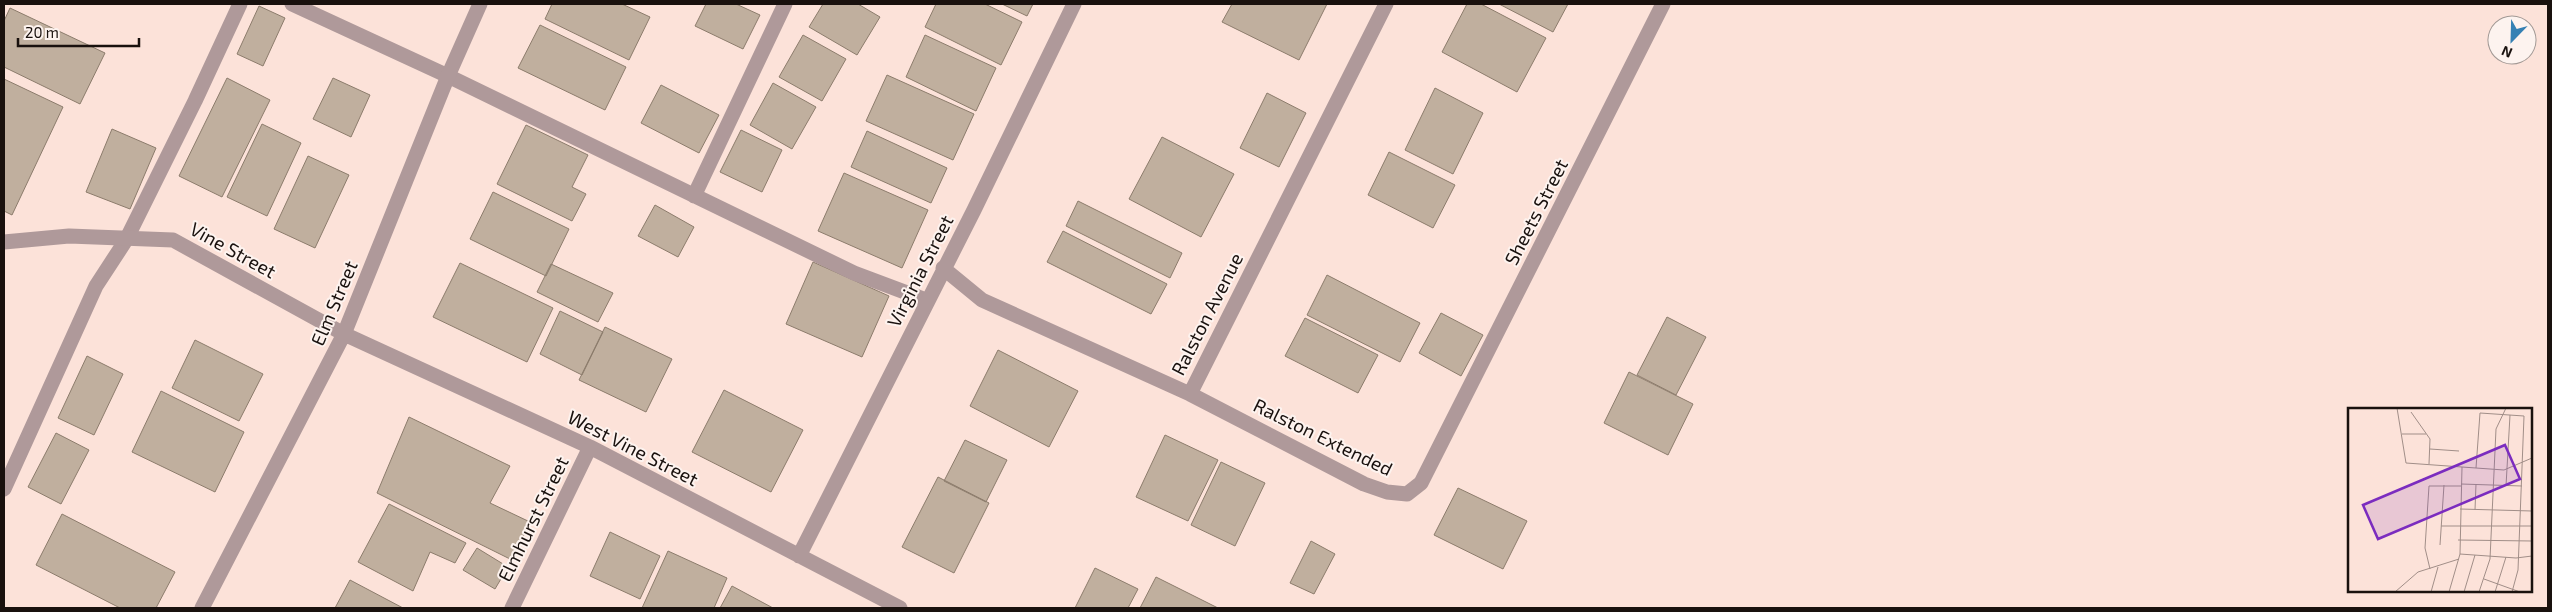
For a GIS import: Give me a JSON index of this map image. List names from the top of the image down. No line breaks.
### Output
{"streets":{"street":["Sheets Street","Vine Street","Virginia Street","Elm Street","Ralston Avenue","Ralston Extended","West Vine Street","Elmhurst Street"]},"crossings":[["Sheets Street","Ralston Extended"],["Vine Street","Elm Street"],["Vine Street","West Vine Street"],["Virginia Street","Ralston Avenue"],["Virginia Street","West Vine Street"],["Elm Street","West Vine Street"],["Ralston Avenue","Ralston Extended"],["West Vine Street","Elmhurst Street"]],"scale_bar":"20 m","north":"bottom left"}
